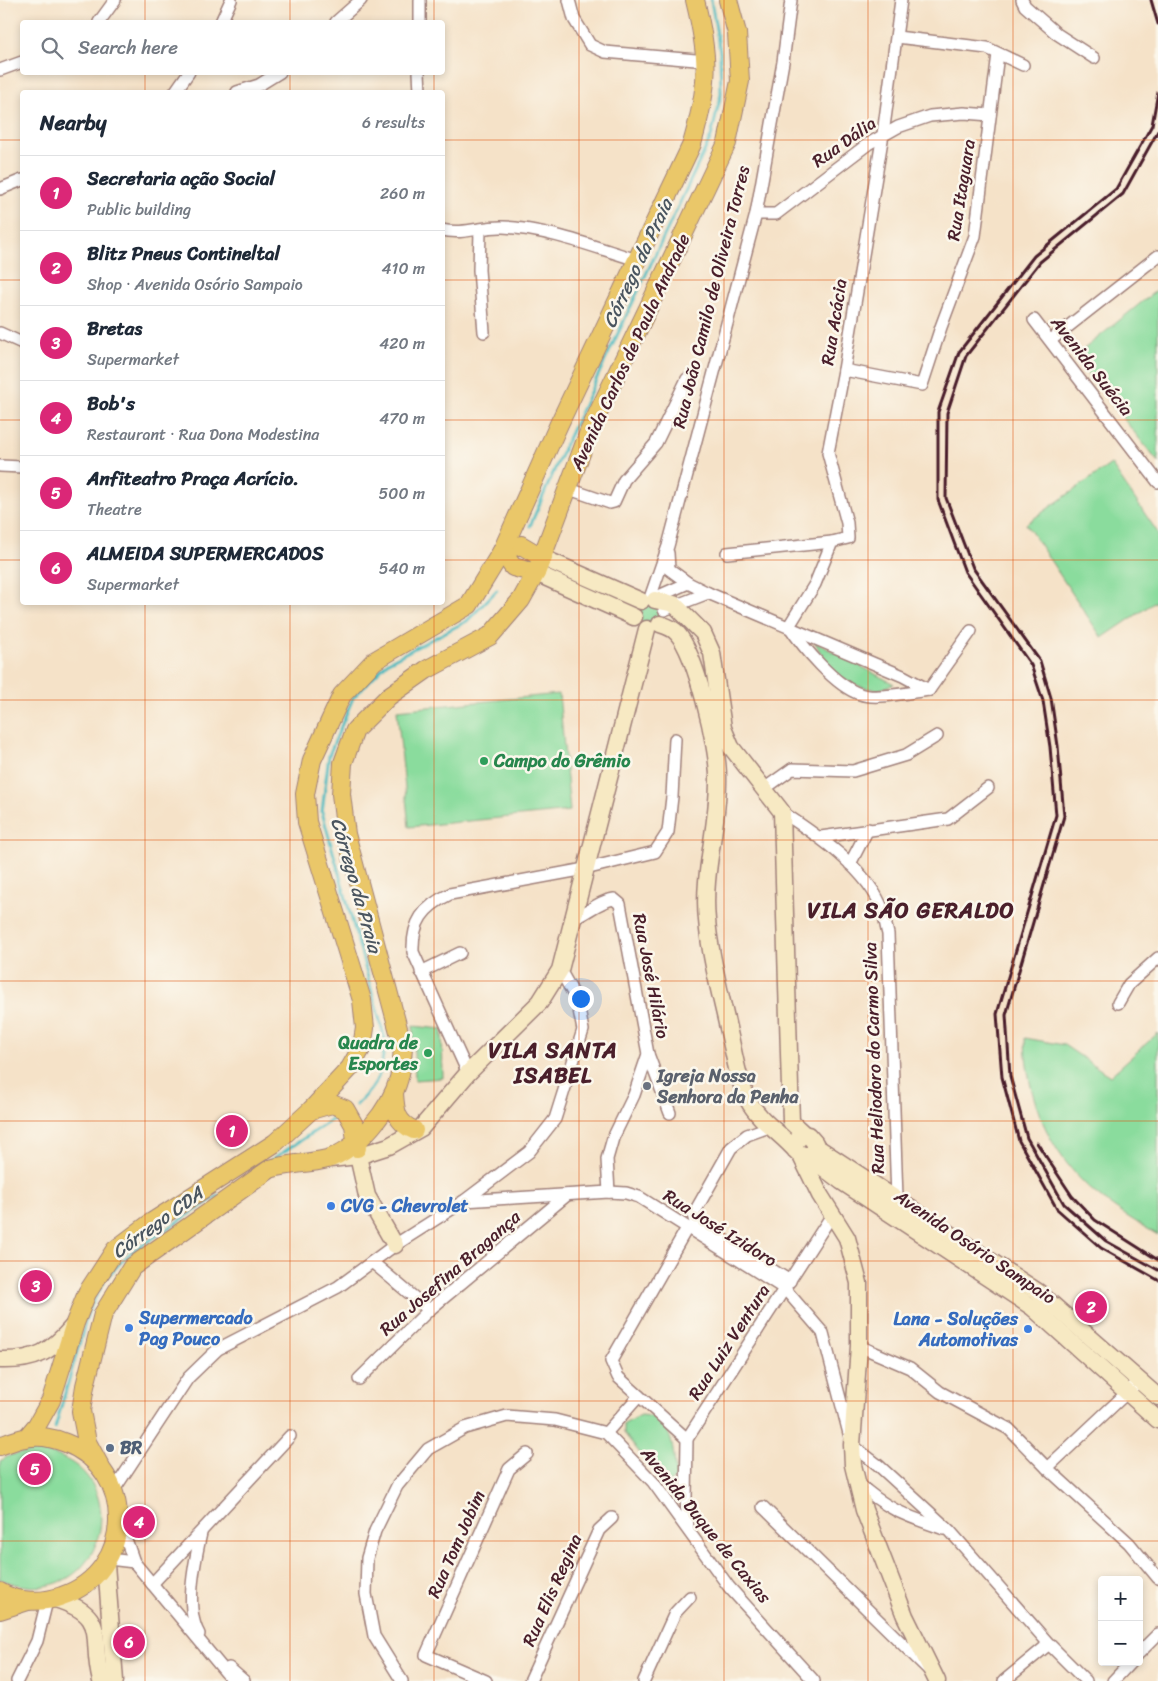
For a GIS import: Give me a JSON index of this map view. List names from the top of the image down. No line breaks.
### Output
{"streets":{"main road":["Avenida Carlos de Paula Andrade"],"street":["Rua Dália","Rua Itaguara","Rua João Camilo de Oliveira Torres","Rua Acácia","Avenida Suécia","Rua José Hilário","Rua Heliodoro do Carmo Silva","Rua José Izidoro","Avenida Osório Sampaio","Rua Josefina Bragança","Rua Luiz Ventura","Avenida Duque de Caxias","Rua Tom Jobim","Rua Elis Regina"]},"crossings":[["Rua Dália","Rua Itaguara"],["Rua Dália","Rua João Camilo de Oliveira Torres"],["Rua Dália","Rua Acácia"],["Rua Itaguara","Rua Acácia"],["Rua João Camilo de Oliveira Torres","Avenida Carlos de Paula Andrade"],["Rua João Camilo de Oliveira Torres","Rua José Hilário"],["Rua João Camilo de Oliveira Torres","Avenida Osório Sampaio"],["Rua José Hilário","Rua José Izidoro"],["Rua Heliodoro do Carmo Silva","Avenida Osório Sampaio"],["Rua José Izidoro","Rua Josefina Bragança"],["Rua José Izidoro","Rua Luiz Ventura"]],"districts":["VILA SÃO GERALDO","VILA SANTA ISABEL"],"water":["Córrego da Praia","Córrego CDA"],"places":["Campo do Grêmio","Quadra de Esportes","Igreja Nossa Senhora da Penha","CVG - Chevrolet","Supermercado Pag Pouco","Lana - Soluções Automotivas","BR"],"page":{"search":"Search here","heading":["Nearby","6 results"],"list":[{"mark":"1","name":"Secretaria ação Social","note":"Public building","value":"260 m"},{"mark":"2","name":"Blitz Pneus Contineltal","note":"Shop · Avenida Osório Sampaio","value":"410 m"},{"mark":"3","name":"Bretas","note":"Supermarket","value":"420 m"},{"mark":"4","name":"Bob's","note":"Restaurant · Rua Dona Modestina","value":"470 m"},{"mark":"5","name":"Anfiteatro Praça Acrício.","note":"Theatre","value":"500 m"},{"mark":"6","name":"ALMEIDA SUPERMERCADOS","note":"Supermarket","value":"540 m"}],"pins":["1","3","2","5","4","6"],"map_buttons":["+","−"]}}
